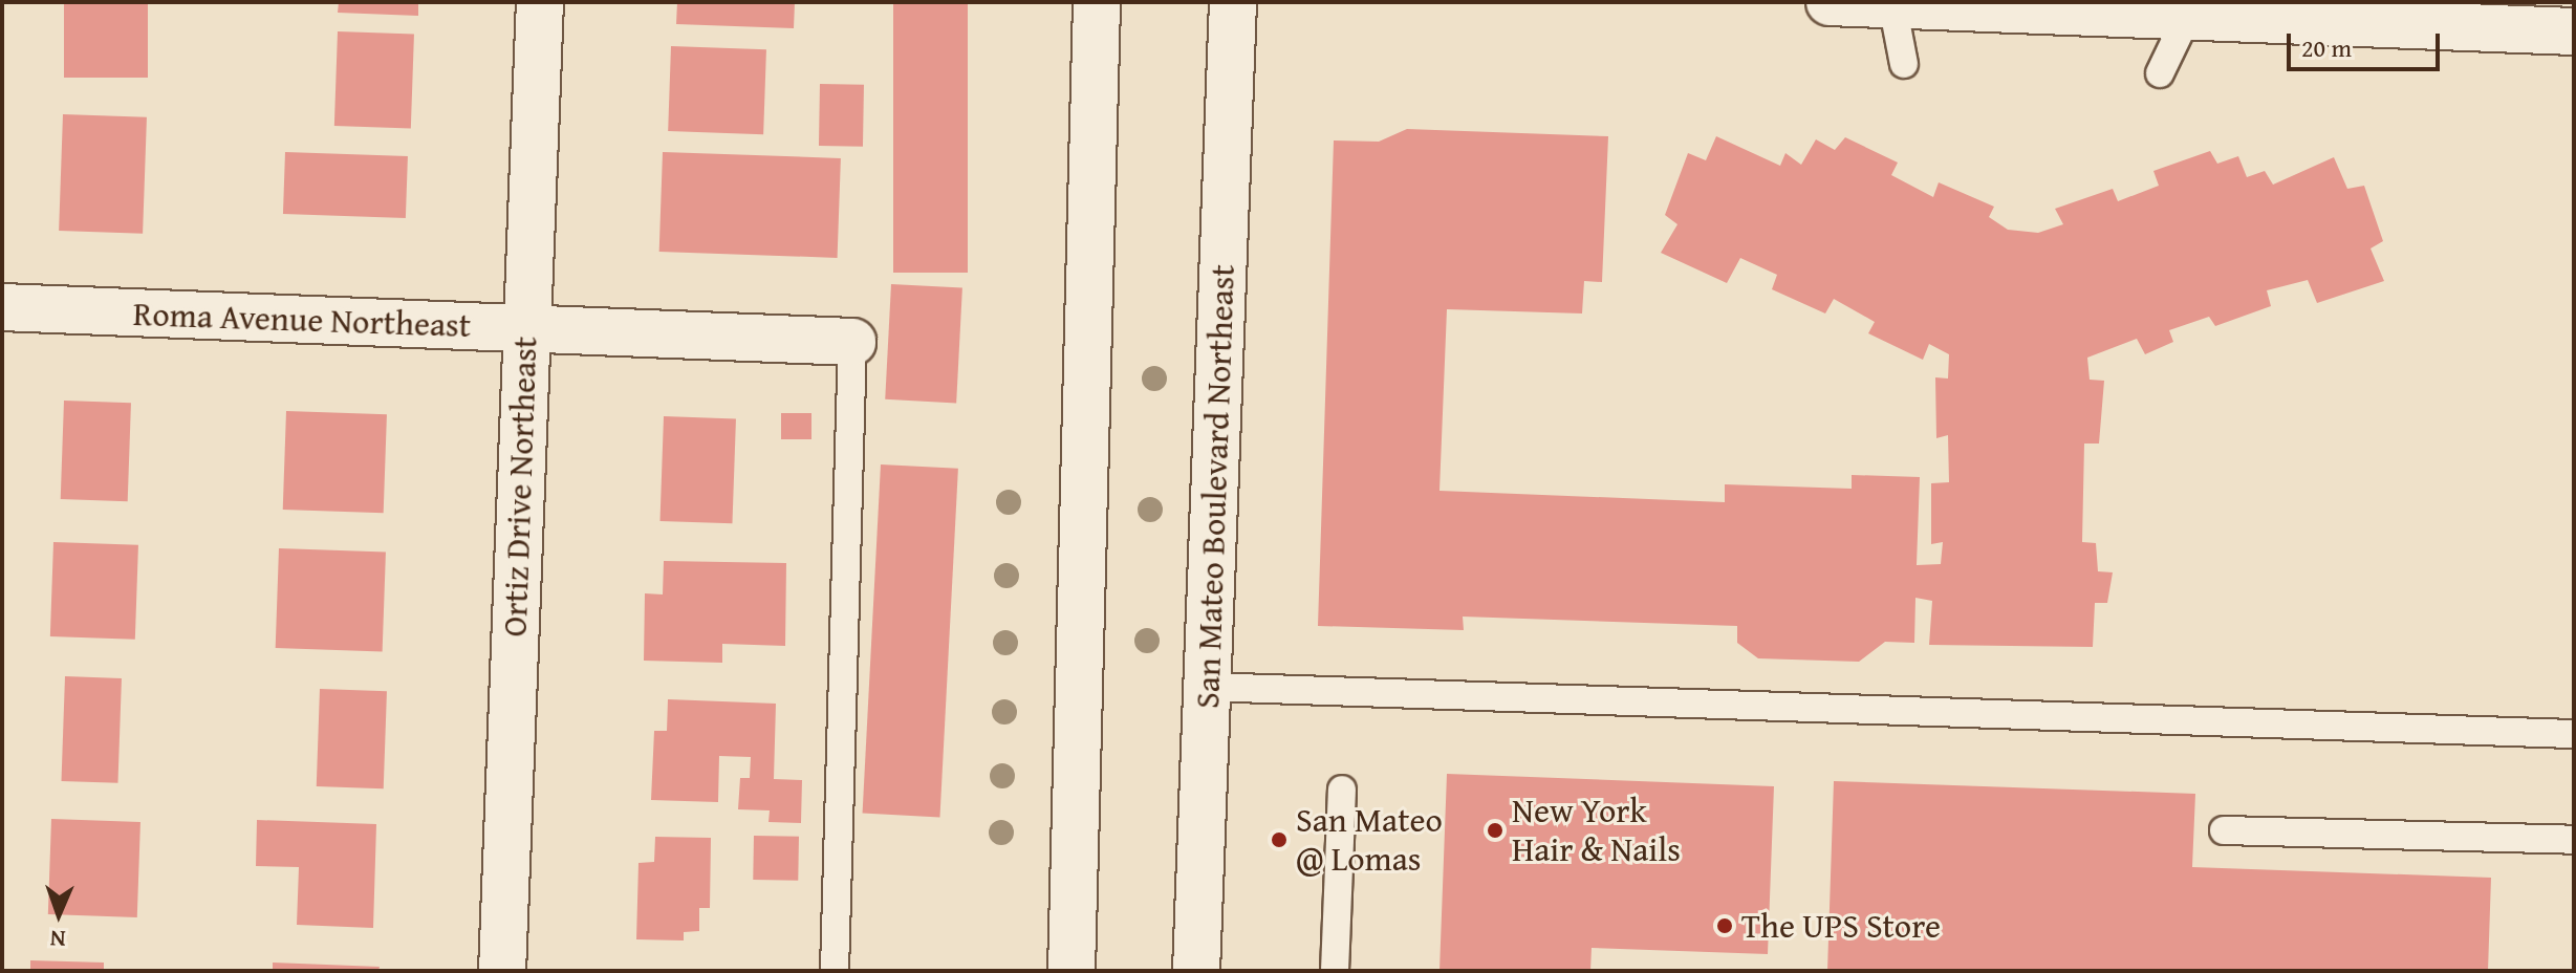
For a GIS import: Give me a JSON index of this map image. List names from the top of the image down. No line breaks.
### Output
{"streets":{"street":["Roma Avenue Northeast","Ortiz Drive Northeast","San Mateo Boulevard Northeast"]},"crossings":[["Roma Avenue Northeast","Ortiz Drive Northeast"]],"places":["New York Hair & Nails","San Mateo @ Lomas","The UPS Store"],"scale_bar":"20 m","north":"bottom"}
